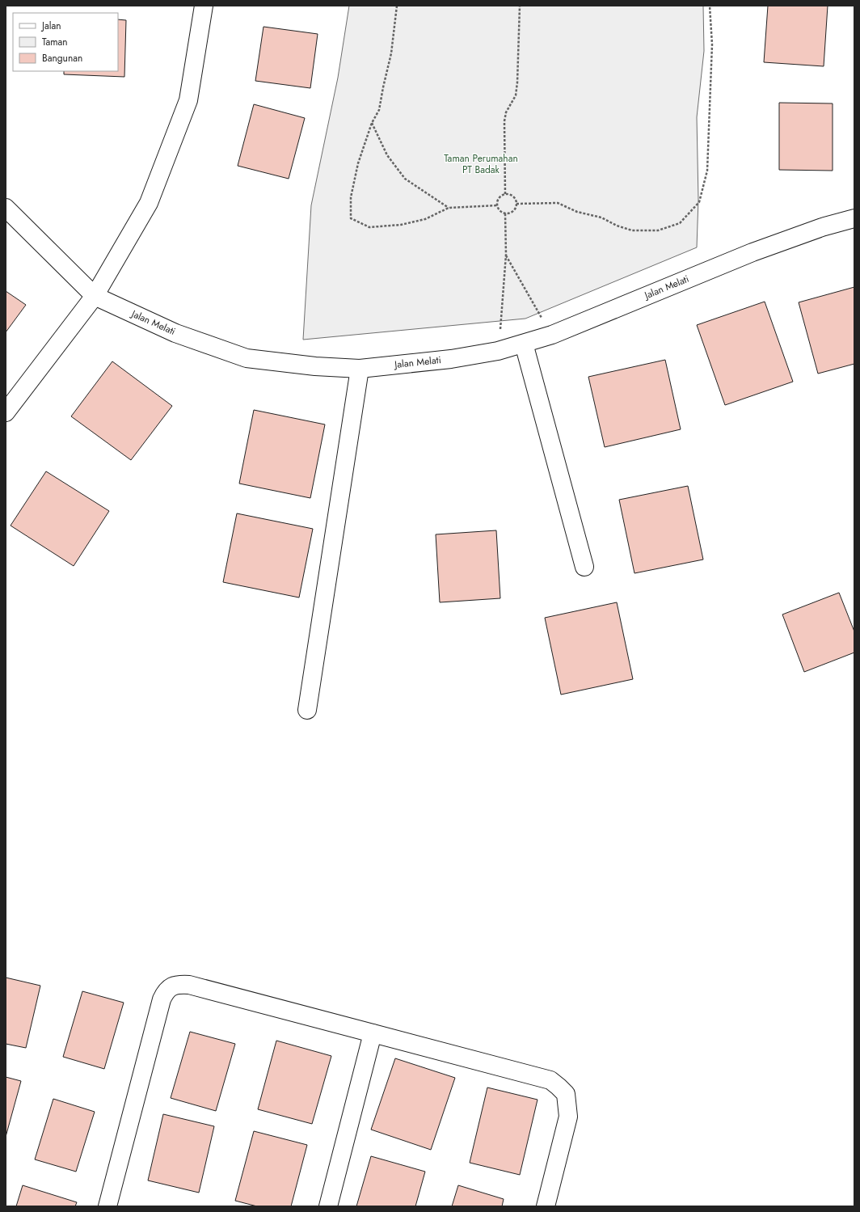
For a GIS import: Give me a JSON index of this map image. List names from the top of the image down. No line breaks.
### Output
{"streets":{"street":["Jalan Melati"]},"parks":["Taman Perumahan PT Badak"],"legend":["Jalan","Taman","Bangunan"]}
